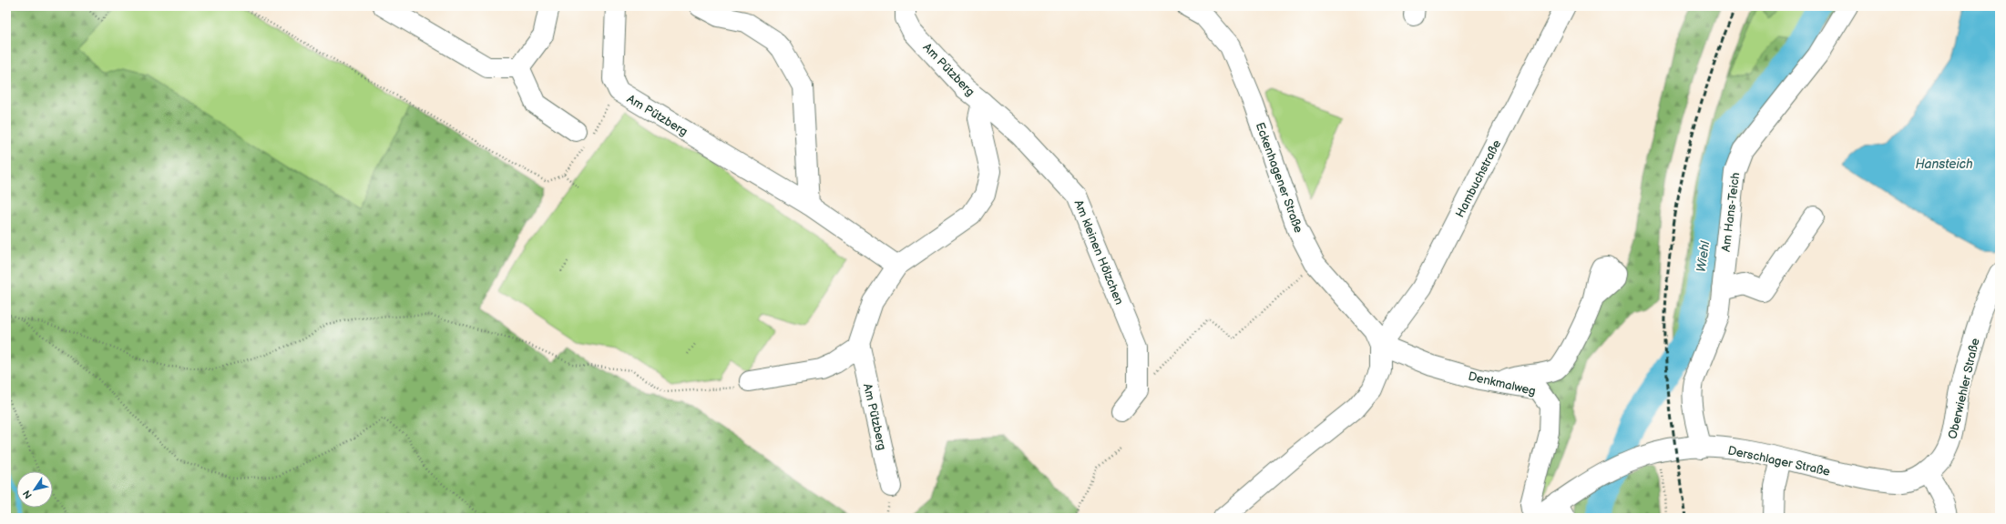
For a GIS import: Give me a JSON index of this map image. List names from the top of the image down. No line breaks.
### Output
{"streets":{"street":["Am Pützberg","Eckenhagener Straße","Hambuchstraße","Am Hans-Teich","Am kleinen Hölzchen","Denkmalweg","Oberwiehler Straße","Derschlager Straße"]},"crossings":[["Am Pützberg","Am kleinen Hölzchen"],["Eckenhagener Straße","Hambuchstraße"],["Eckenhagener Straße","Denkmalweg"],["Hambuchstraße","Denkmalweg"],["Am Hans-Teich","Derschlager Straße"],["Denkmalweg","Derschlager Straße"],["Oberwiehler Straße","Derschlager Straße"]],"water":["Hansteich","Wiehl"],"north":"bottom left"}
